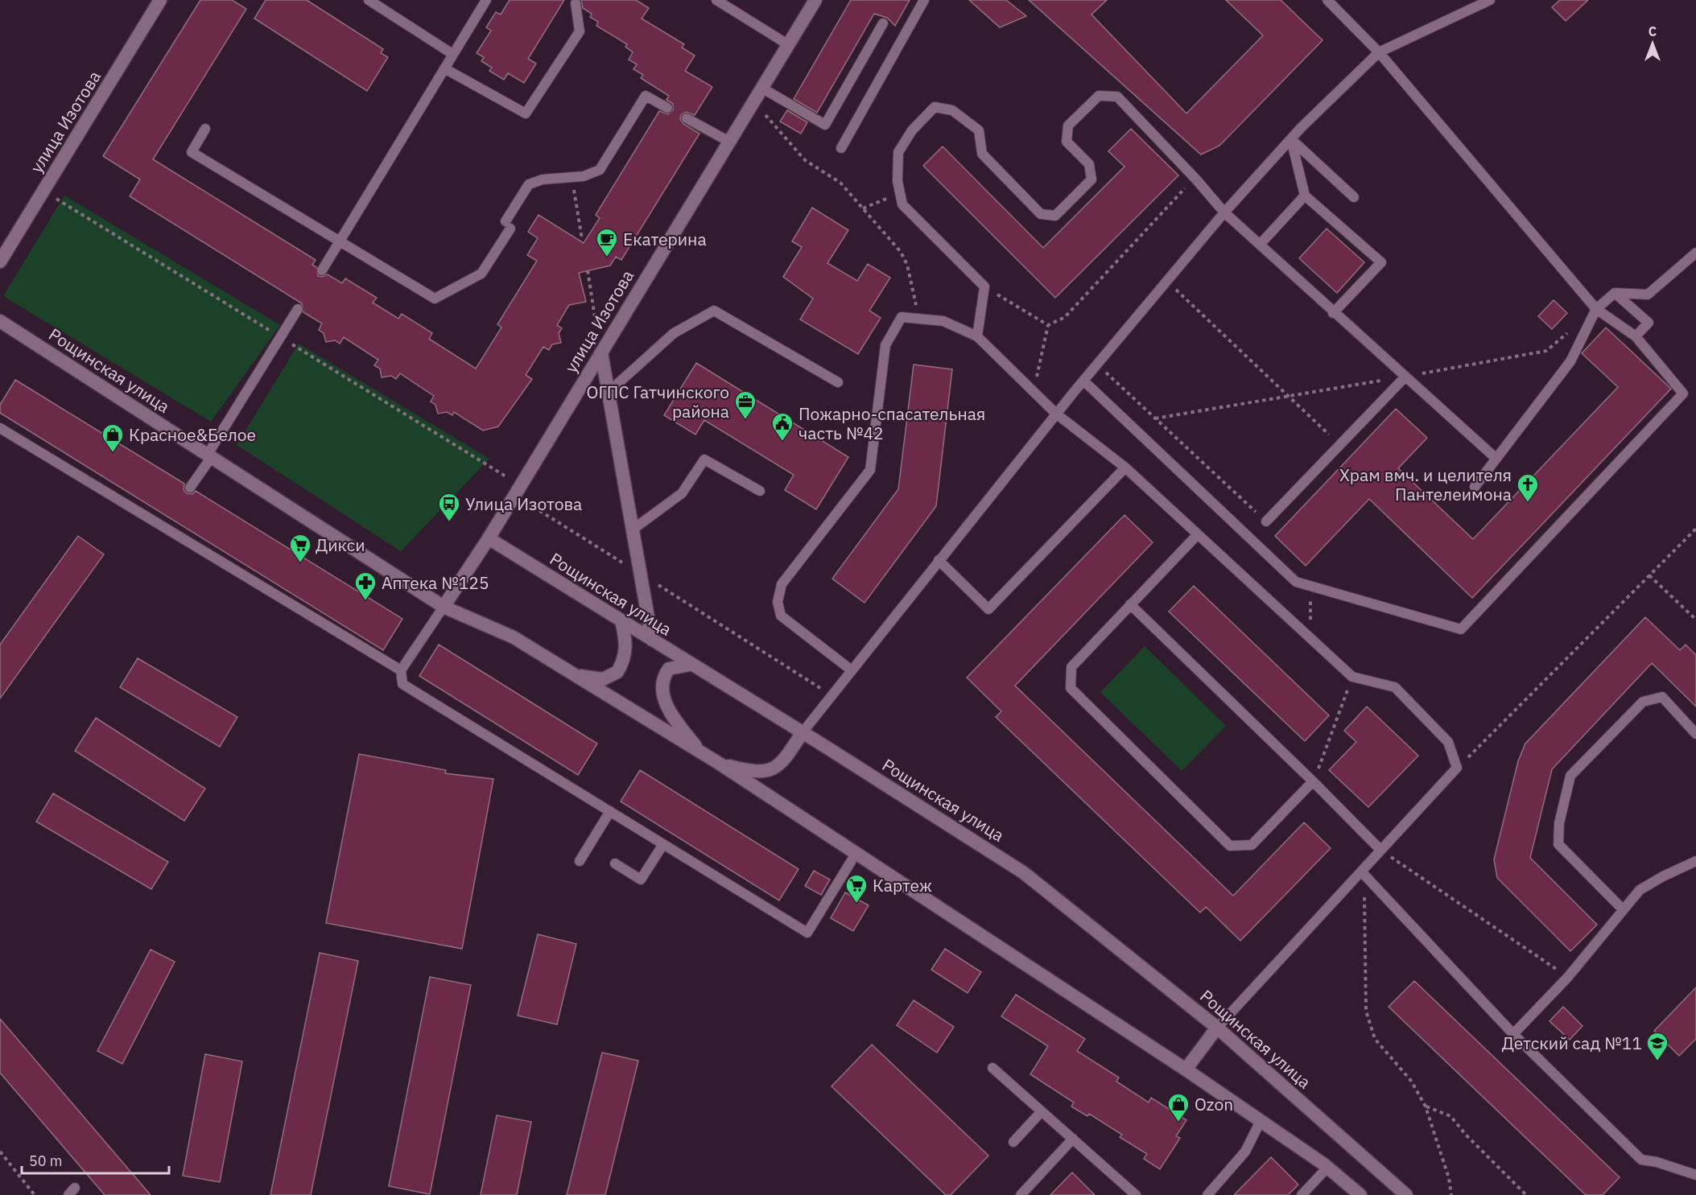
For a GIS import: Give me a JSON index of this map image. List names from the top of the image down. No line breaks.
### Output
{"streets":{"street":["улица Изотова","Рощинская улица"]},"crossings":[["улица Изотова","Рощинская улица"]],"places":{"cafe":["Екатерина"],"office":["ОГПС Гатчинского района"],"public building":["Пожарно-спасательная часть №42"],"shop":["Красное&Белое","Ozon"],"church":["Храм вмч. и целителя Пантелеимона"],"bus stop":["Улица Изотова"],"supermarket":["Дикси","Картеж"],"pharmacy":["Аптека №125"],"school or university":["Детский сад №11"]},"scale_bar":"50 m","north":"top"}
